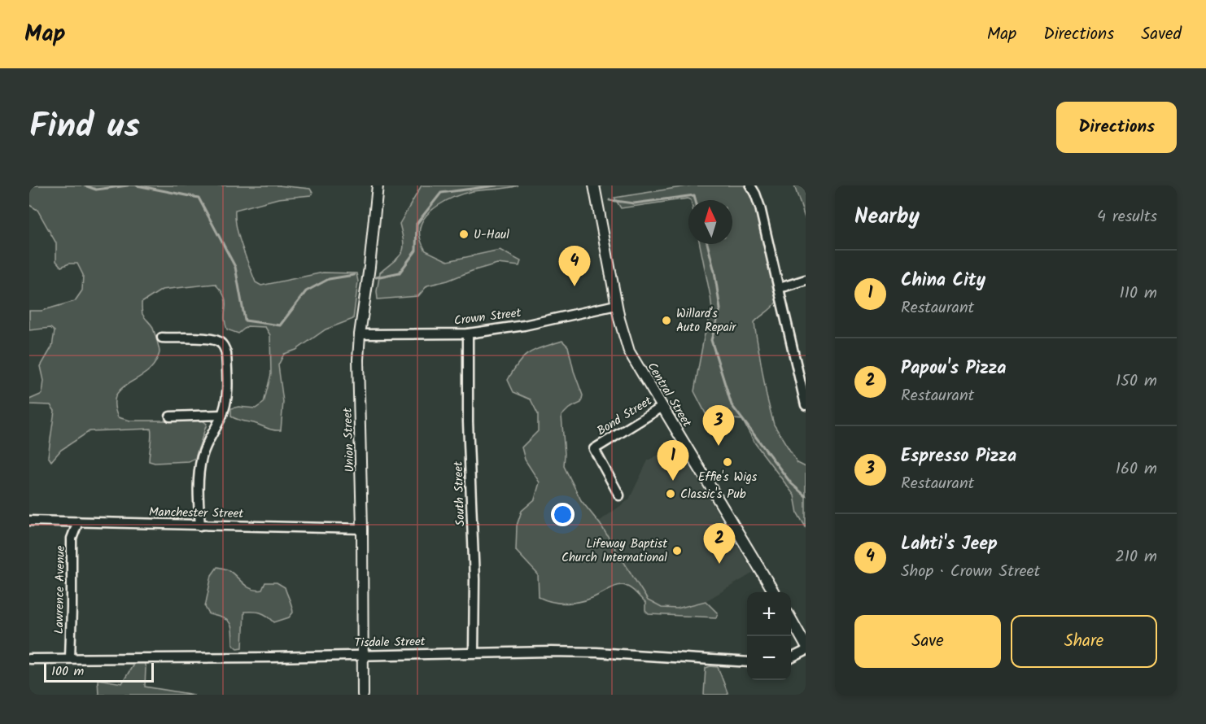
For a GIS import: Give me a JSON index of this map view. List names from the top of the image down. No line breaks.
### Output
{"streets":{"main road":["Central Street","Union Street"],"street":["Crown Street","Bond Street","South Street","Manchester Street","Lawrence Avenue","Tisdale Street"]},"crossings":[["Crown Street","Central Street"],["Crown Street","Union Street"],["Crown Street","South Street"],["Central Street","Bond Street"],["Union Street","Manchester Street"],["Union Street","Tisdale Street"],["South Street","Tisdale Street"],["Manchester Street","Lawrence Avenue"],["Lawrence Avenue","Tisdale Street"]],"places":["U-Haul","Willard's Auto Repair","Effie's Wigs","Classic's Pub","Lifeway Baptist Church International"],"scale_bar":"100 m","north":"top","page":{"header":"Map","nav":["Map","Directions","Saved"],"title":"Find us","buttons":["Directions",["Save","Share"]],"heading":["Nearby","4 results"],"pins":["4","3","1","2"],"list":[{"mark":"1","name":"China City","note":"Restaurant","value":"110 m"},{"mark":"2","name":"Papou's Pizza","note":"Restaurant","value":"150 m"},{"mark":"3","name":"Espresso Pizza","note":"Restaurant","value":"160 m"},{"mark":"4","name":"Lahti's Jeep","note":"Shop · Crown Street","value":"210 m"}],"map_buttons":["+","−"],"scale":"100 m"}}
